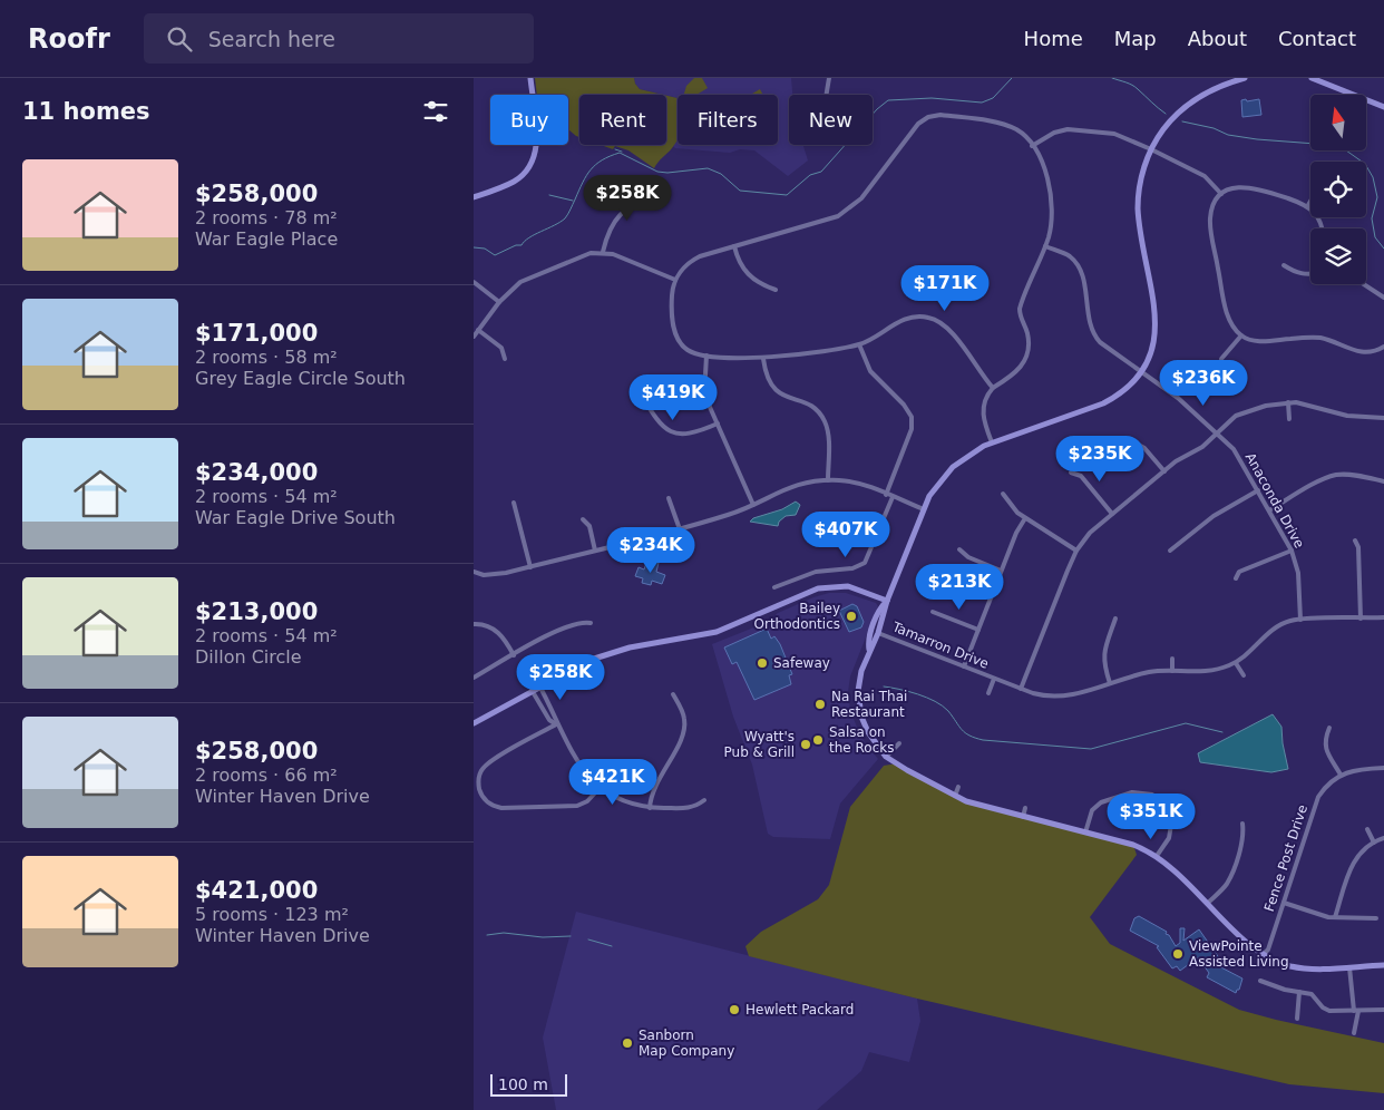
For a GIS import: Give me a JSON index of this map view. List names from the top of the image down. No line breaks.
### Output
{"streets":{"street":["Anaconda Drive","Tamarron Drive","Fence Post Drive"]},"crossings":[["Anaconda Drive","Tamarron Drive"]],"places":["Bailey Orthodontics","Safeway","Na Rai Thai Restaurant","Salsa on the Rocks","Wyatt's Pub & Grill","ViewPointe Assisted Living","Hewlett Packard","Sanborn Map Company"],"scale_bar":"100 m","north":"top","page":{"header":"Roofr","search":"Search here","nav":["Home","Map","About","Contact"],"heading":"11 homes","chip":["Buy","Rent","Filters","New"],"list":[{"name":"$258,000","note":"2 rooms · 78 m² · War Eagle Place"},{"name":"$171,000","note":"2 rooms · 58 m² · Grey Eagle Circle South"},{"name":"$234,000","note":"2 rooms · 54 m² · War Eagle Drive South"},{"name":"$213,000","note":"2 rooms · 54 m² · Dillon Circle"},{"name":"$258,000","note":"2 rooms · 66 m² · Winter Haven Drive"},{"name":"$421,000","note":"5 rooms · 123 m² · Winter Haven Drive"}],"price":["$258K","$171K","$236K","$419K","$235K","$407K","$234K","$213K","$258K","$421K","$351K"],"scale":"100 m"}}
